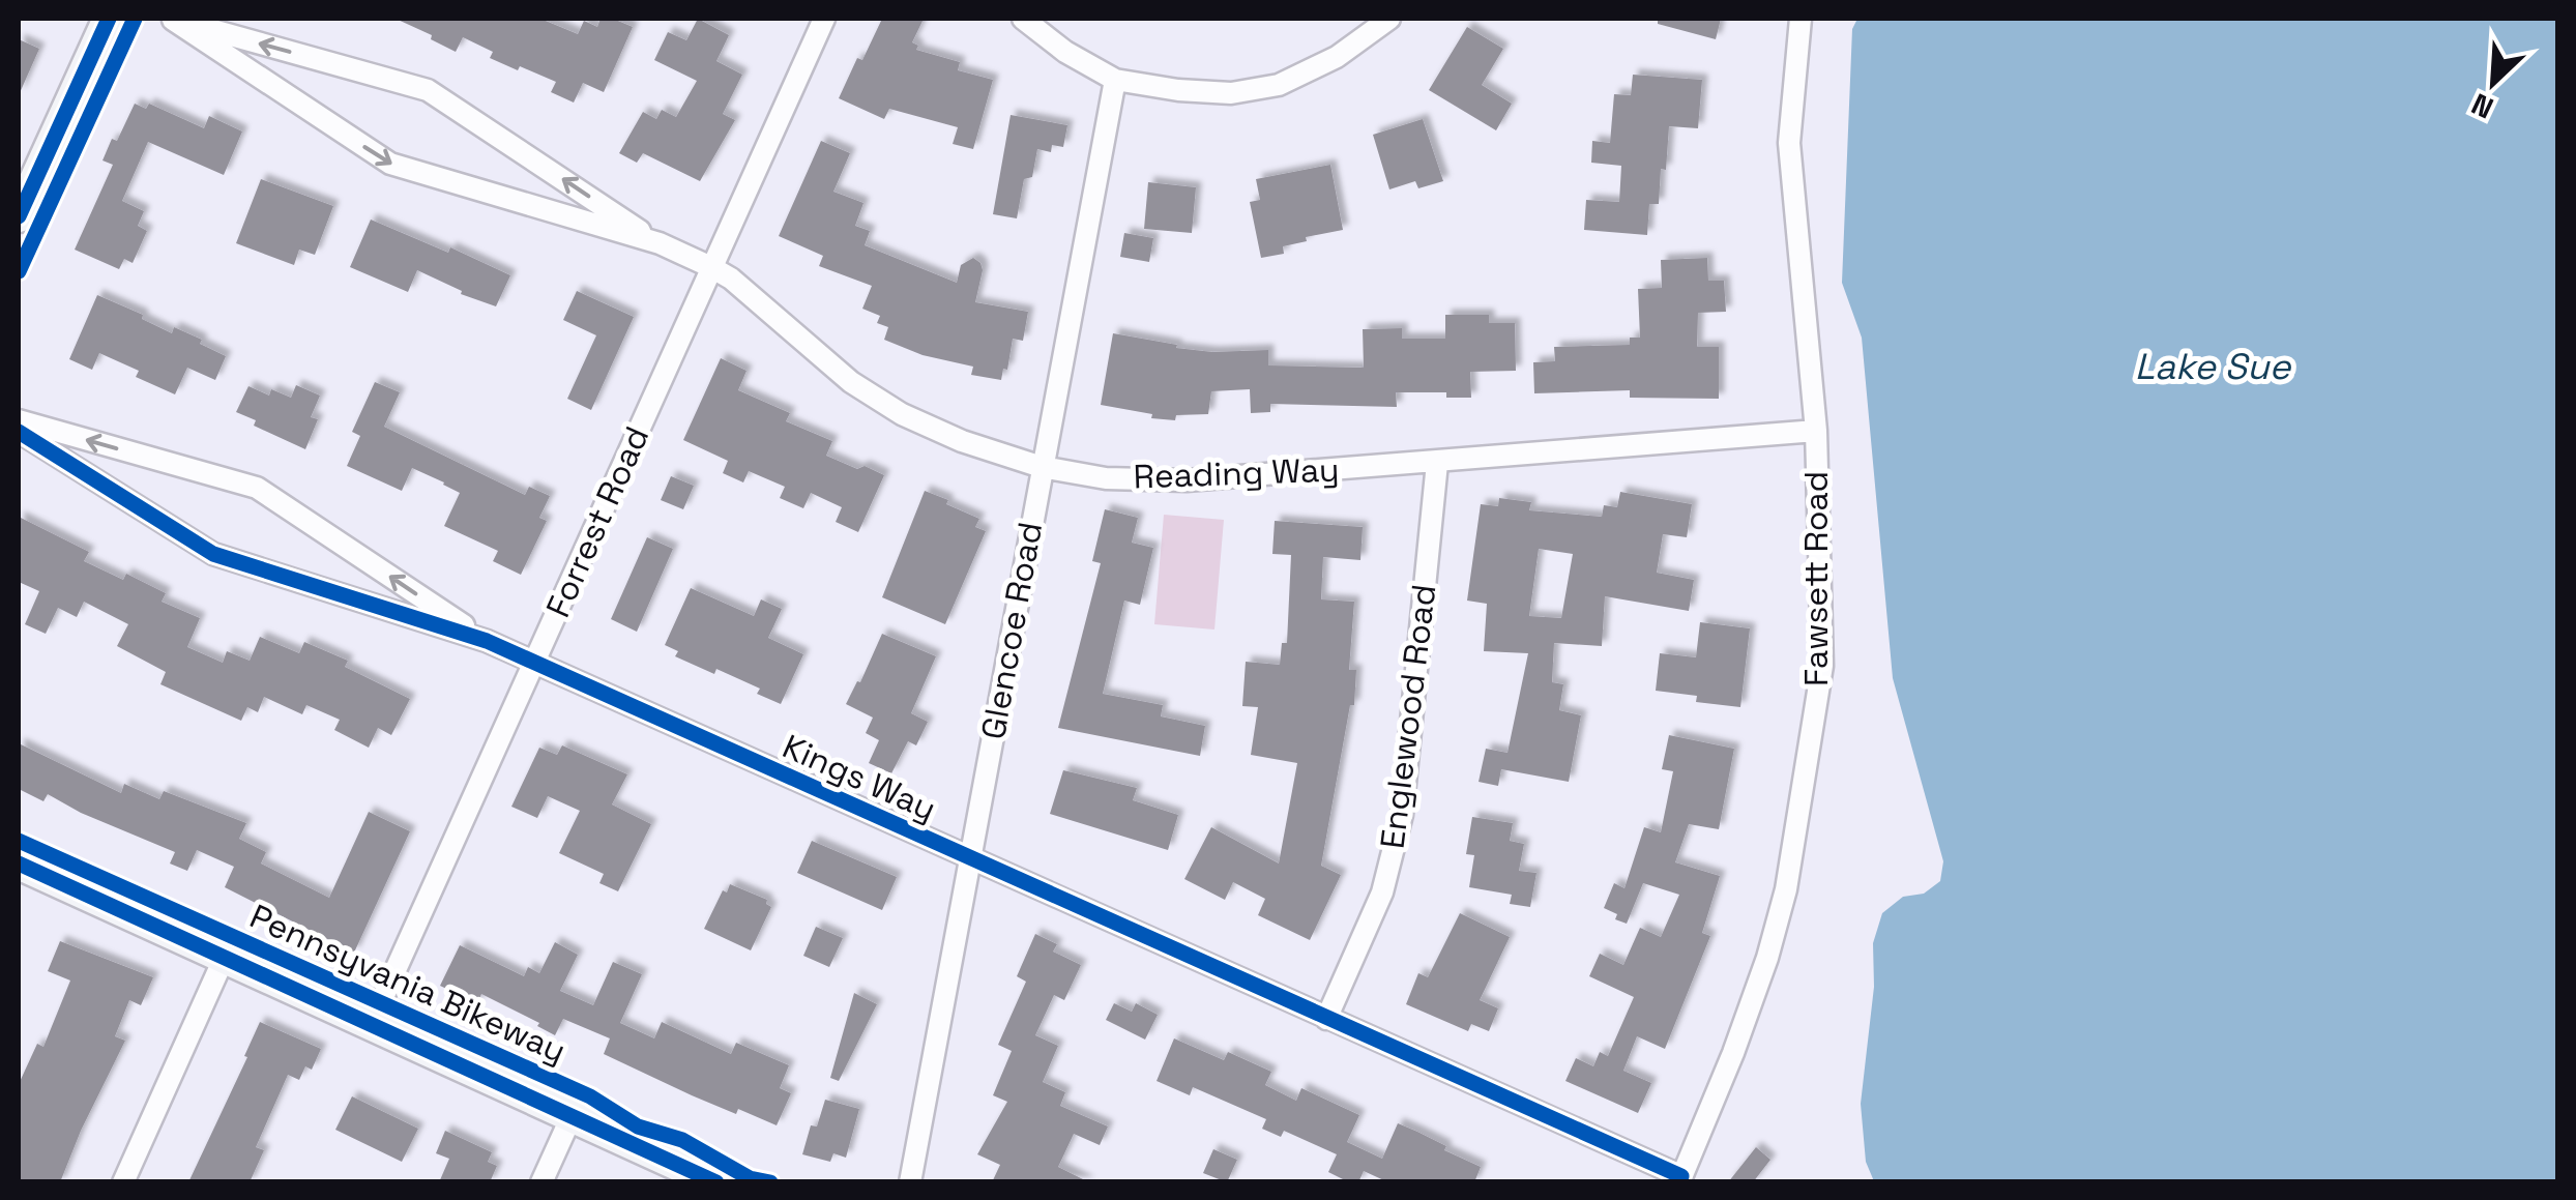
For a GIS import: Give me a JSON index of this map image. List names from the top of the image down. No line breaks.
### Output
{"streets":{"street":["Reading Way","Forrest Road","Fawsett Road","Glencoe Road","Englewood Road","Kings Way"],"cycle path":["Pennsyvania Bikeway"]},"crossings":[["Reading Way","Forrest Road"],["Reading Way","Fawsett Road"],["Reading Way","Glencoe Road"],["Reading Way","Englewood Road"],["Forrest Road","Kings Way"],["Fawsett Road","Kings Way"],["Glencoe Road","Kings Way"],["Englewood Road","Kings Way"]],"water":["Lake Sue"],"north":"bottom left"}
